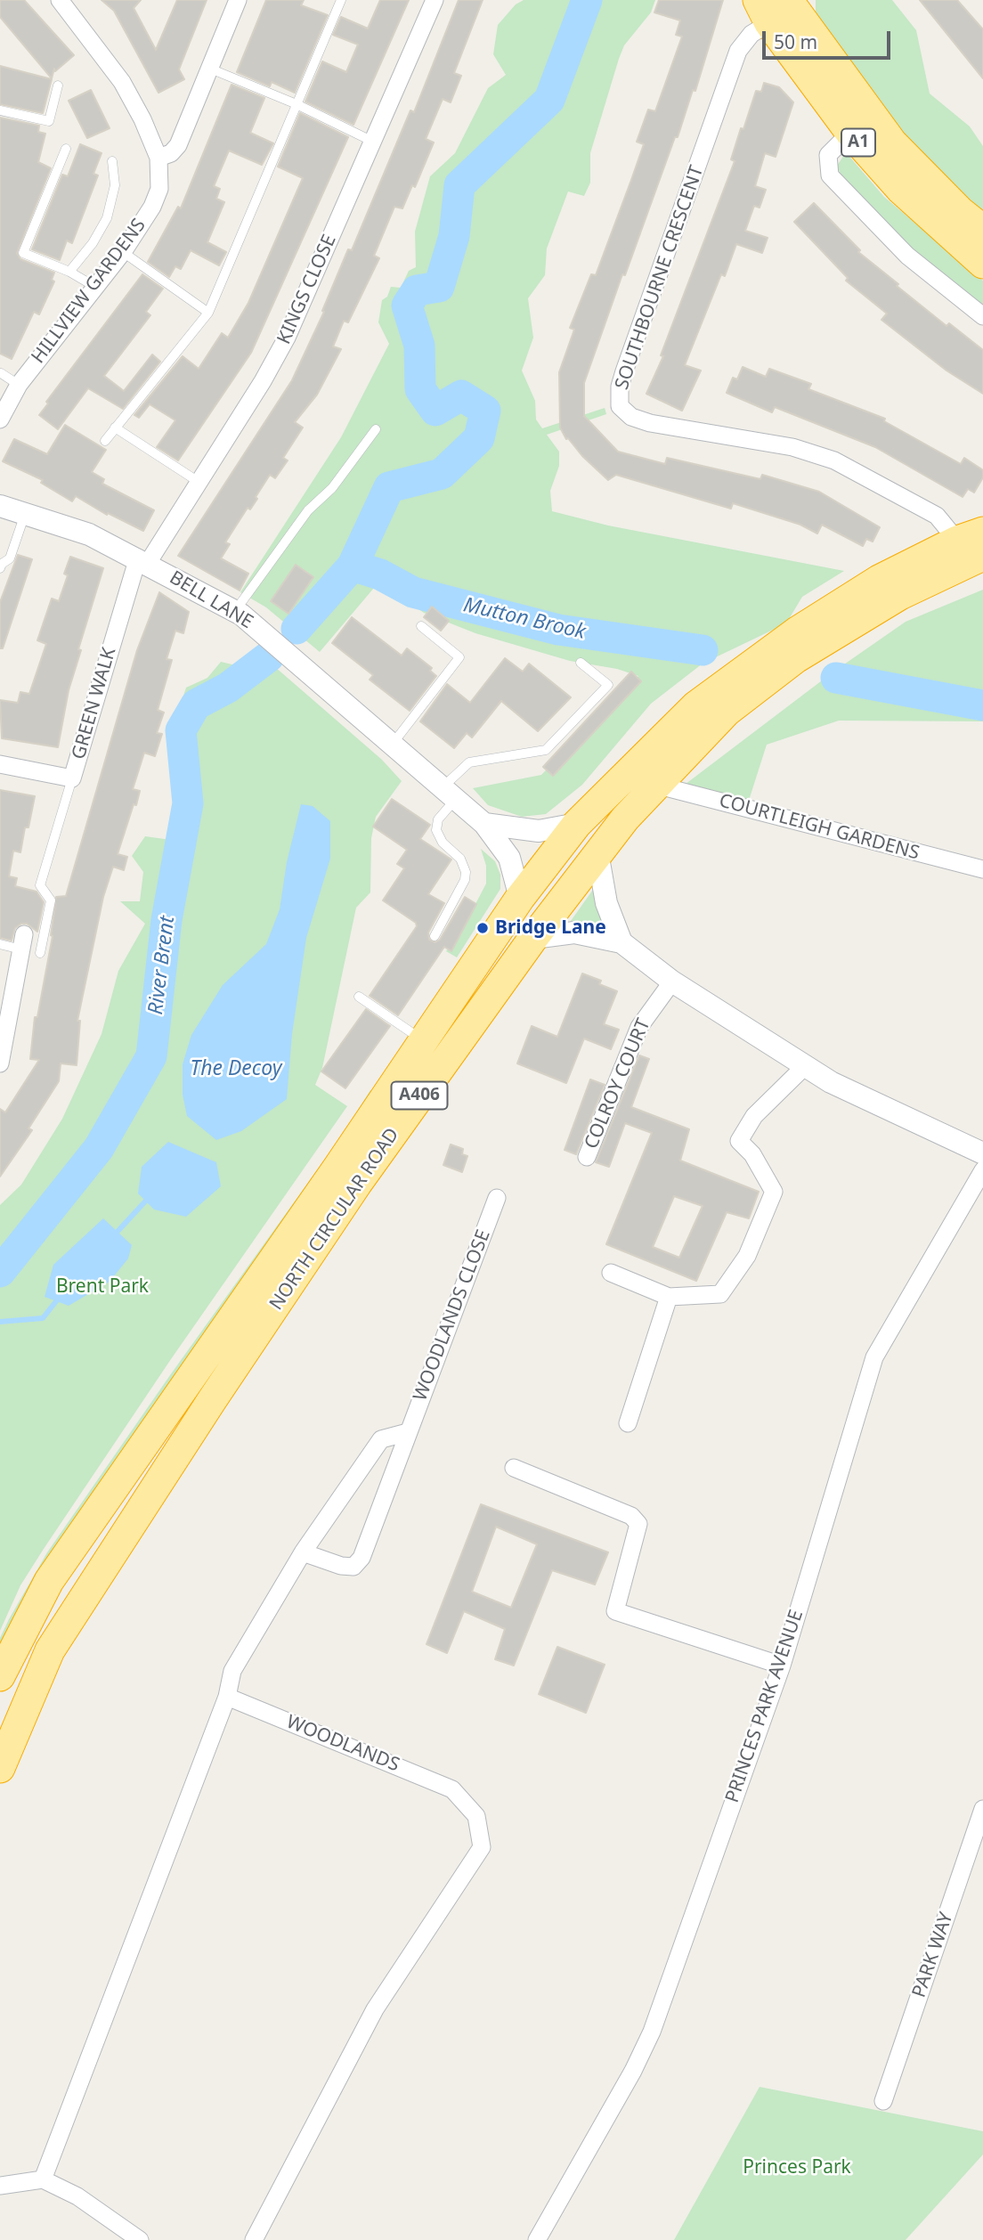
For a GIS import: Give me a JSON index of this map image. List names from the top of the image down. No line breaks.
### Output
{"streets":{"highway":["A1","A406","NORTH CIRCULAR ROAD"],"street":["SOUTHBOURNE CRESCENT","KINGS CLOSE","HILLVIEW GARDENS","BELL LANE","GREEN WALK","COURTLEIGH GARDENS","COLROY COURT","WOODLANDS CLOSE","PRINCES PARK AVENUE","WOODLANDS","PARK WAY"]},"crossings":[["A1","SOUTHBOURNE CRESCENT"],["SOUTHBOURNE CRESCENT","NORTH CIRCULAR ROAD"],["KINGS CLOSE","BELL LANE"],["KINGS CLOSE","GREEN WALK"],["BELL LANE","GREEN WALK"],["COURTLEIGH GARDENS","NORTH CIRCULAR ROAD"]],"water":["Mutton Brook","River Brent","The Decoy"],"parks":["Brent Park","Princes Park"],"places":["Bridge Lane"],"scale_bar":"50 m"}
